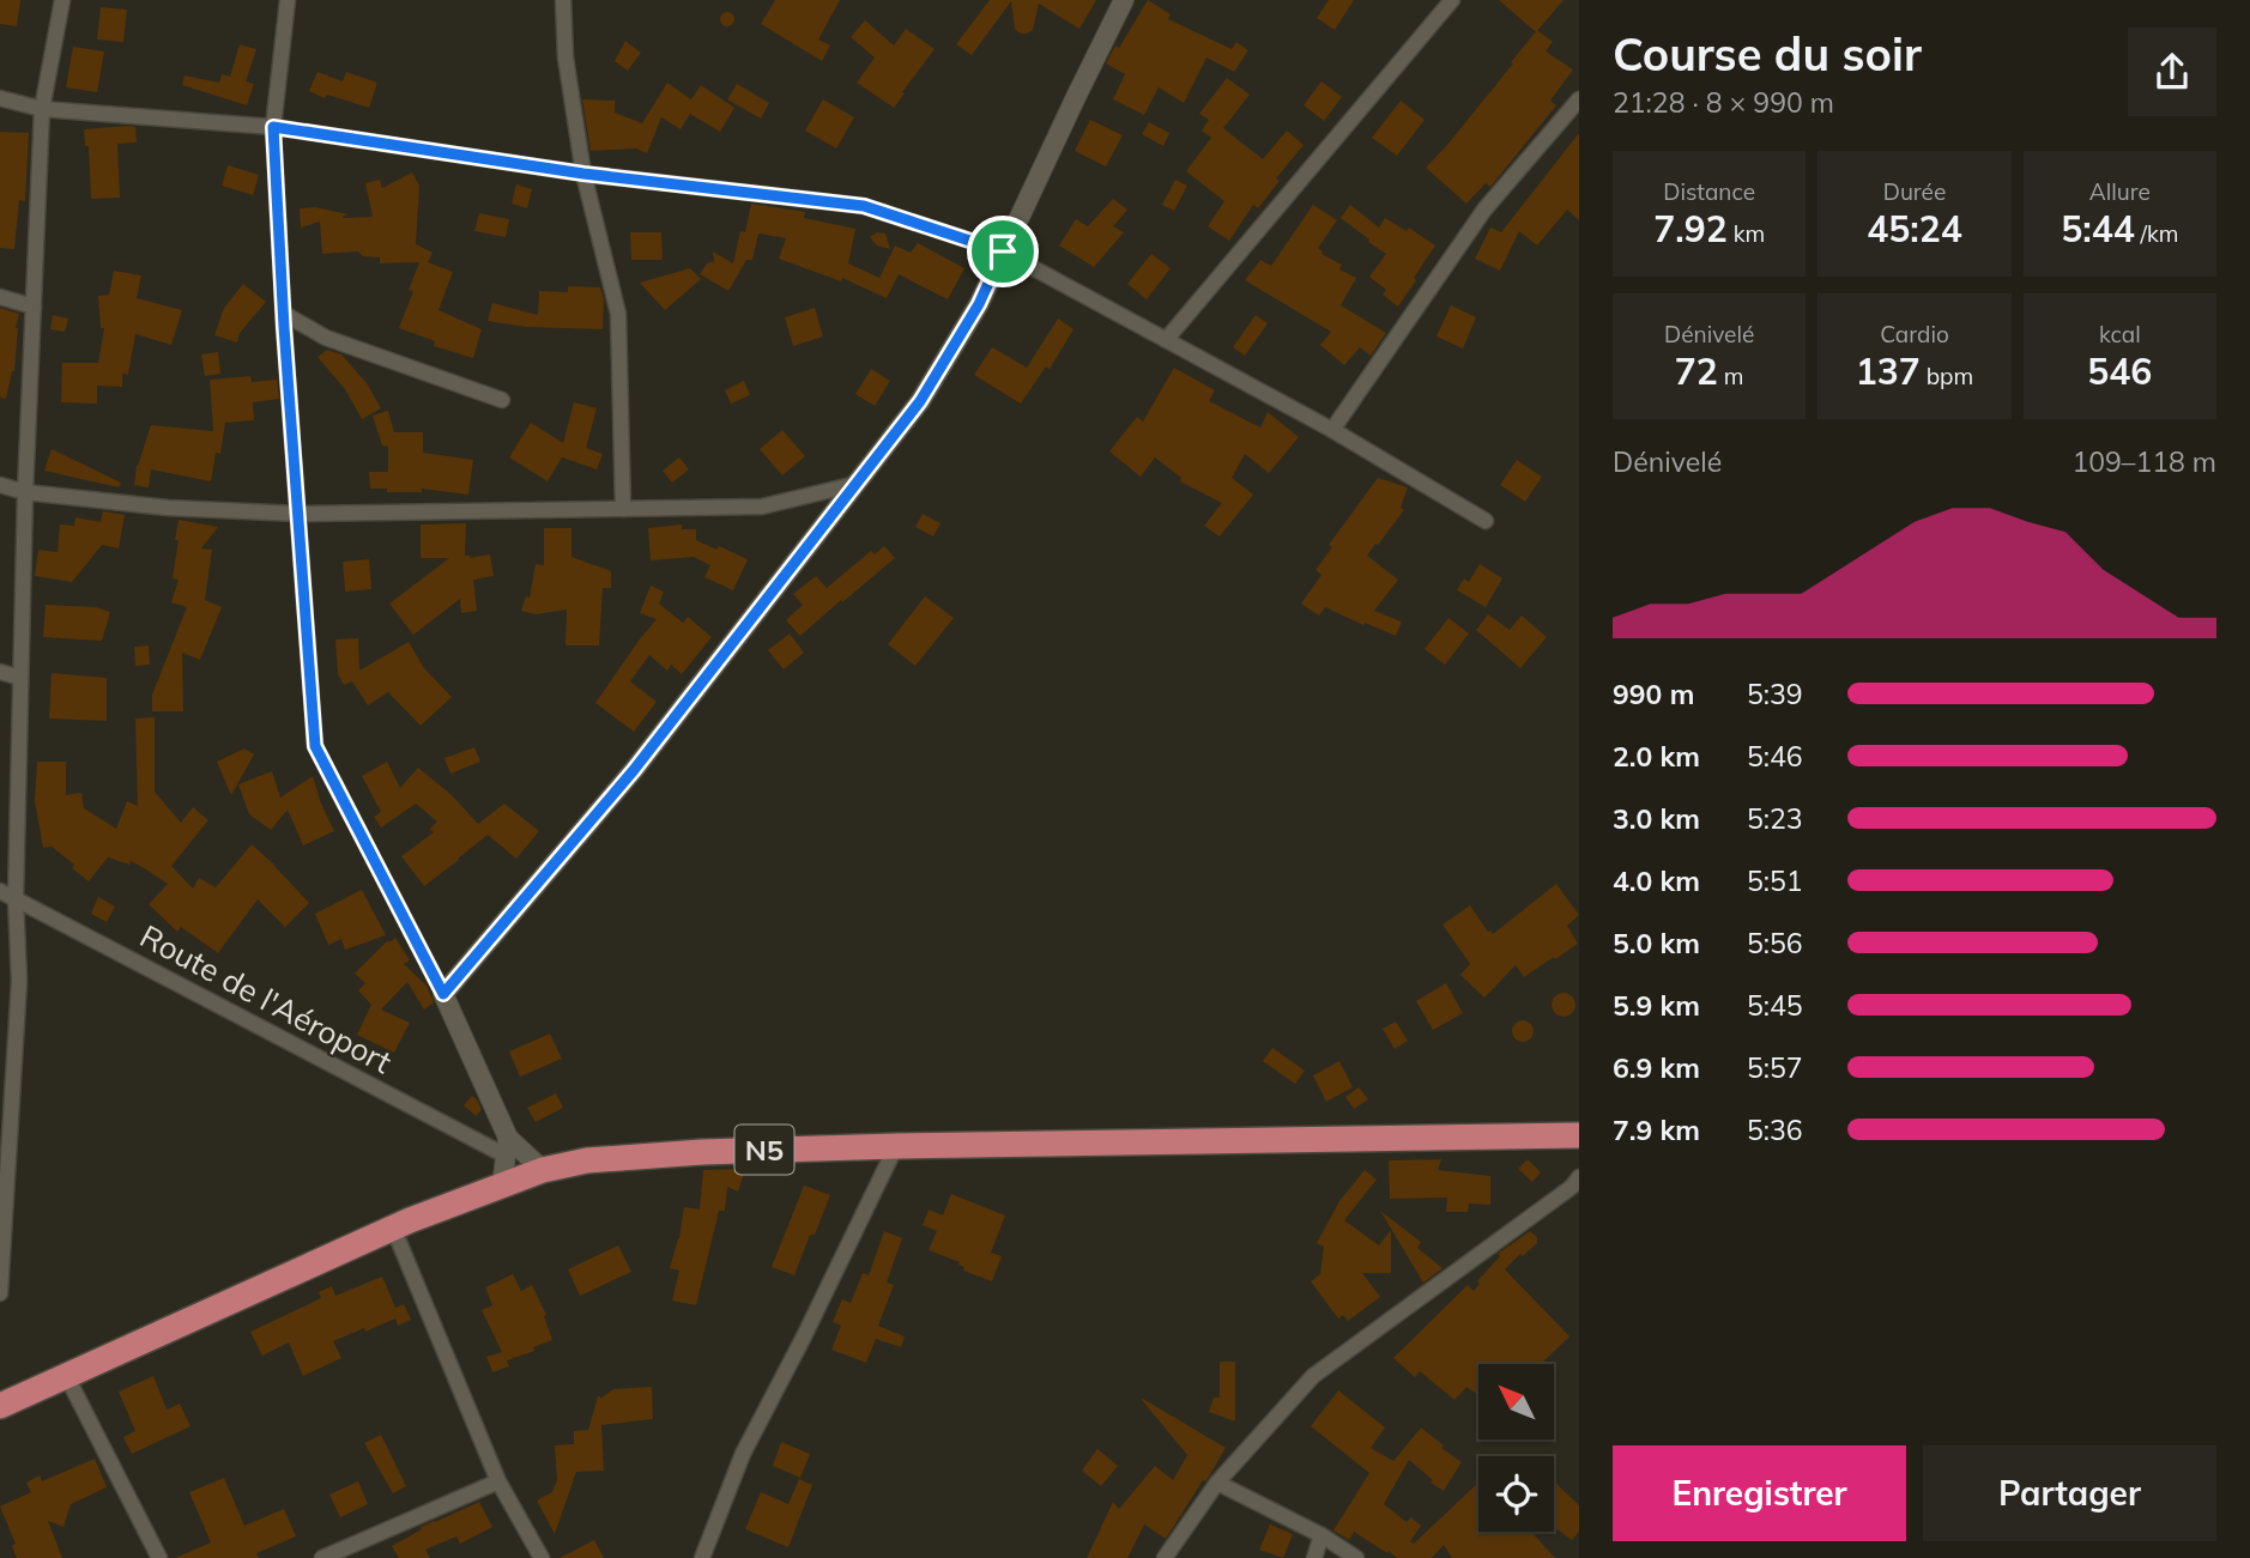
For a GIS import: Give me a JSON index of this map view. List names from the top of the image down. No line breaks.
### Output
{"streets":{"highway":["N5"],"street":["Route de l'Aéroport"]},"north":"top left","page":{"heading":["Course du soir","21:28 · 8 × 990 m"],"stats":[["Distance","7.92 km"],["Durée","45:24"],["Allure","5:44 /km"],["Dénivelé","72 m"],["Cardio","137 bpm"],["kcal","546"]],"chart":["Dénivelé","109–118 m"],"list":[{"name":"990 m","note":"5:39"},{"name":"2.0 km","note":"5:46"},{"name":"3.0 km","note":"5:23"},{"name":"4.0 km","note":"5:51"},{"name":"5.0 km","note":"5:56"},{"name":"5.9 km","note":"5:45"},{"name":"6.9 km","note":"5:57"},{"name":"7.9 km","note":"5:36"}],"buttons":["Enregistrer","Partager"]}}
